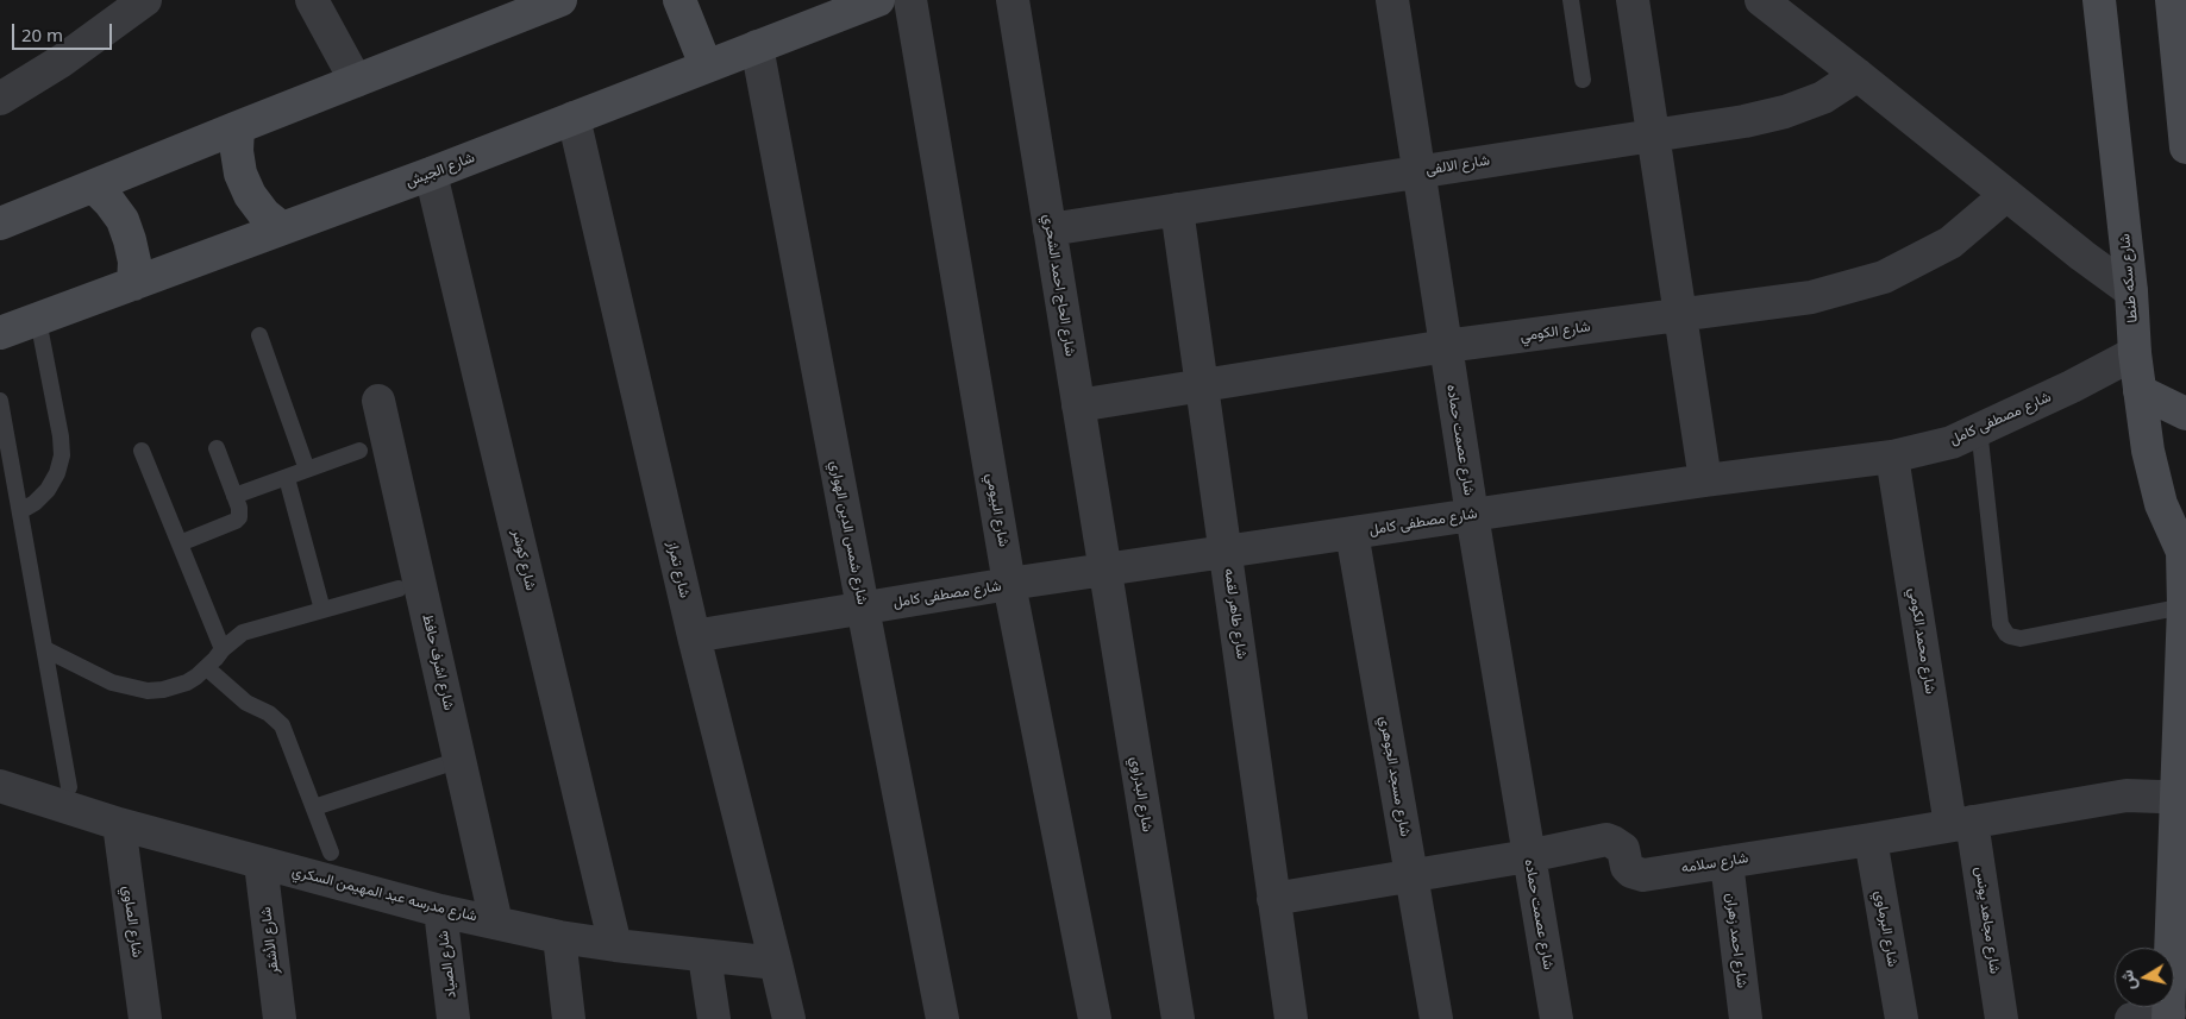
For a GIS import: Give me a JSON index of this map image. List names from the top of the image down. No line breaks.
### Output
{"streets":{"main road":["شارع الجيش","شارع سكه طنطا"],"street":["شارع الالفى","شارع الحاج احمد الشحري","شارع الكومي","شارع مصطفى كامل","شارع عصمت حماده","شارع البيومي","شارع شمس الدين الهواري","شارع كوشر","شارع تمراز","شارع طاهر لقمه","شارع محمد الكومي","شارع اشرف حافظ","شارع مسجد الجوهري","شارع البدراوي","شارع سلامه","شارع مدرسه عبد المهيمن السكري","شارع مجاهد يونس","شارع الصاوي","شارع البرماوي","شارع الأشقر","شارع احمد زهران","شارع الصياد"]},"crossings":[["شارع الالفى","شارع الحاج احمد الشحري"],["شارع الالفى","شارع عصمت حماده"],["شارع الالفى","شارع طاهر لقمه"],["شارع الجيش","شارع شمس الدين الهواري"],["شارع الجيش","شارع كوشر"],["شارع الجيش","شارع تمراز"],["شارع سكه طنطا","شارع مصطفى كامل"],["شارع سكه طنطا","شارع سلامه"],["شارع الحاج احمد الشحري","شارع الكومي"],["شارع الحاج احمد الشحري","شارع مصطفى كامل"],["شارع الحاج احمد الشحري","شارع البدراوي"],["شارع الكومي","شارع عصمت حماده"],["شارع الكومي","شارع طاهر لقمه"],["شارع مصطفى كامل","شارع عصمت حماده"],["شارع مصطفى كامل","شارع البيومي"],["شارع مصطفى كامل","شارع شمس الدين الهواري"],["شارع مصطفى كامل","شارع تمراز"],["شارع مصطفى كامل","شارع طاهر لقمه"],["شارع مصطفى كامل","شارع محمد الكومي"],["شارع مصطفى كامل","شارع مسجد الجوهري"],["شارع مصطفى كامل","شارع البدراوي"],["شارع عصمت حماده","شارع سلامه"],["شارع كوشر","شارع مدرسه عبد المهيمن السكري"],["شارع تمراز","شارع مدرسه عبد المهيمن السكري"],["شارع طاهر لقمه","شارع سلامه"],["شارع محمد الكومي","شارع سلامه"],["شارع محمد الكومي","شارع مجاهد يونس"],["شارع اشرف حافظ","شارع مدرسه عبد المهيمن السكري"],["شارع مسجد الجوهري","شارع سلامه"],["شارع سلامه","شارع مجاهد يونس"],["شارع سلامه","شارع البرماوي"],["شارع سلامه","شارع احمد زهران"],["شارع مدرسه عبد المهيمن السكري","شارع الصاوي"],["شارع مدرسه عبد المهيمن السكري","شارع الأشقر"],["شارع مدرسه عبد المهيمن السكري","شارع الصياد"]],"scale_bar":"20 m","north":"left"}
